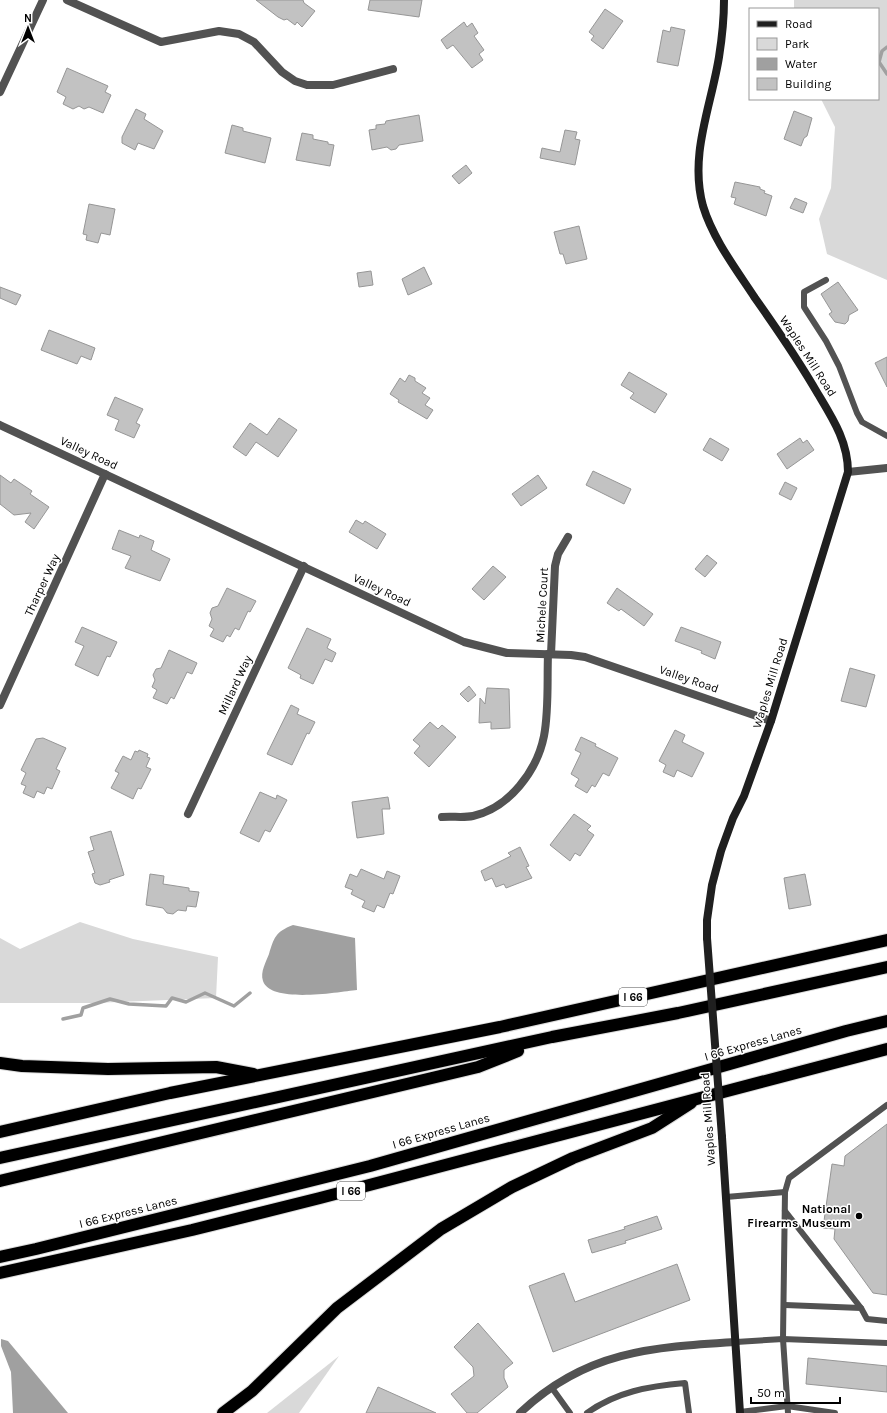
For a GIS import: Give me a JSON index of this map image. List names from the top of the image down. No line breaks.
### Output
{"streets":{"highway":["I 66","I 66 Express Lanes"],"main road":["Waples Mill Road"],"street":["Valley Road","Tharper Way","Michele Court","Millard Way"]},"crossings":[["Waples Mill Road","Valley Road"],["Valley Road","Tharper Way"],["Valley Road","Michele Court"],["Valley Road","Millard Way"]],"places":["National Firearms Museum"],"legend":["Road","Park","Water","Building"],"scale_bar":"50 m","north":"top"}
